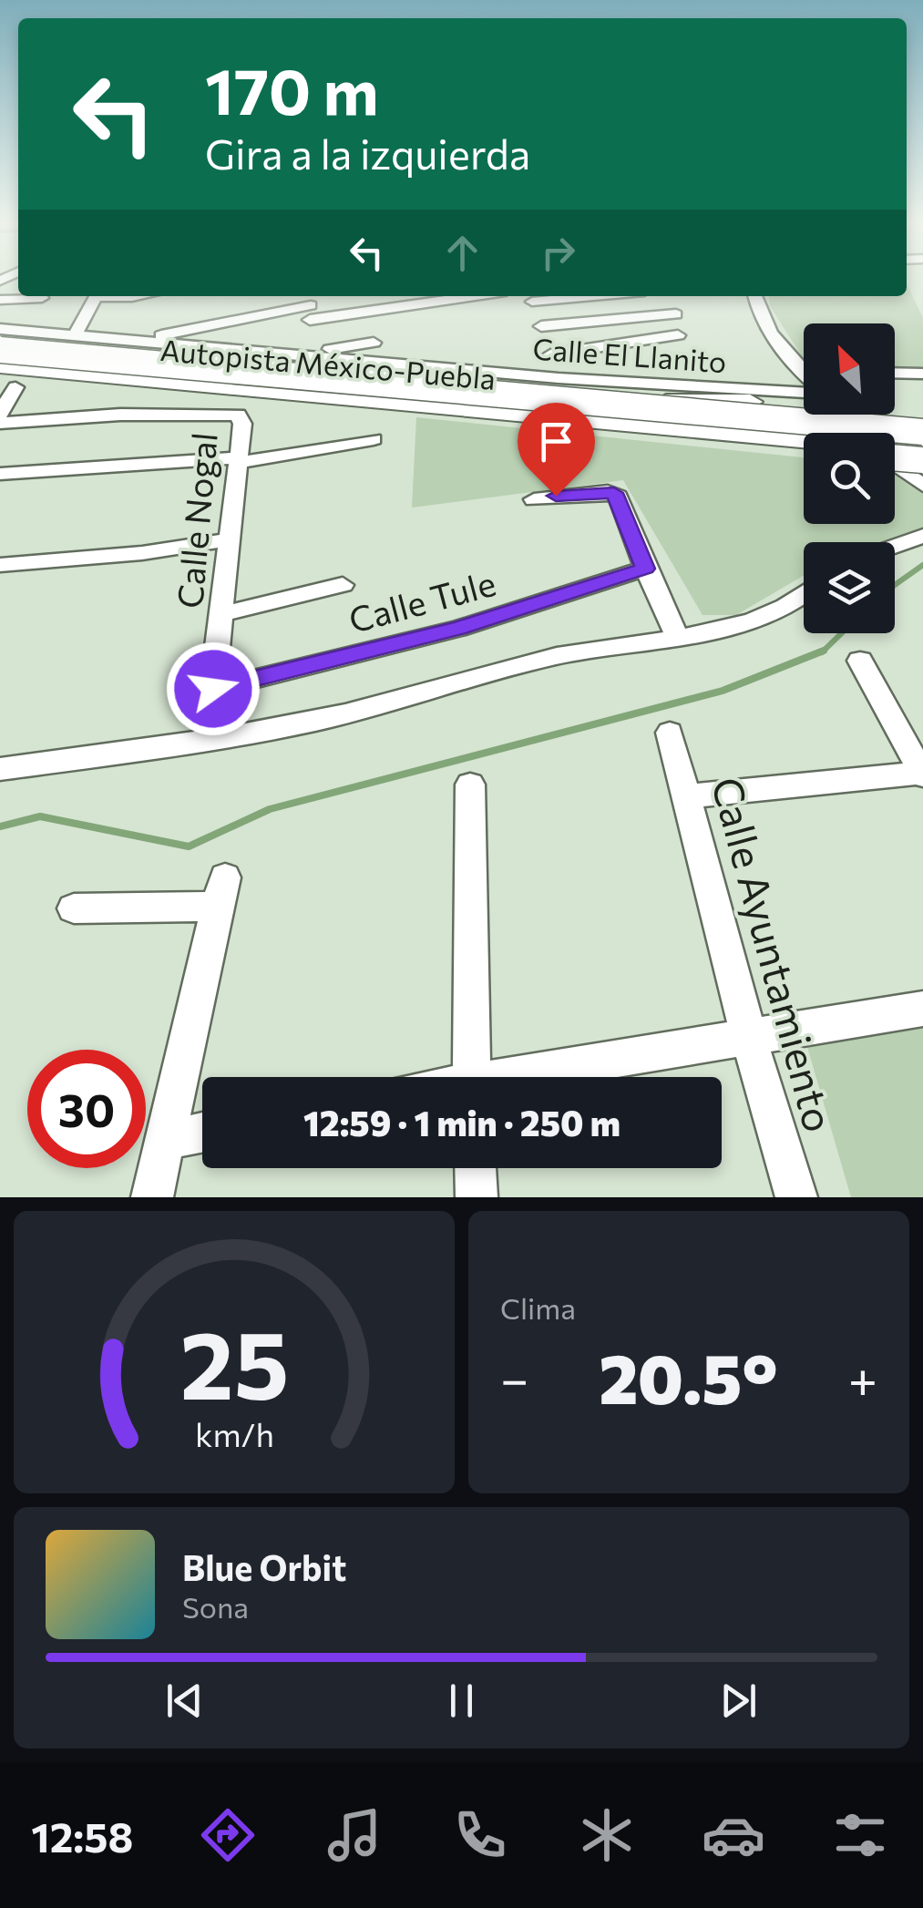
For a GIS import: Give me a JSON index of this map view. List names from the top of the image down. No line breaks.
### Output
{"streets":{"highway":["Autopista México-Puebla"],"street":["Calle El Llanito","Calle Nogal","Calle Tule","Calle Ayuntamiento"]},"crossings":[["Calle Nogal","Calle Tule"]],"north":"top left","page":{"turn":["170 m","Gira a la izquierda"],"limit":"30","trip":"12:59 · 1 min · 250 m","tile":"Clima","heat":["−","20.5°","+"],"song":["Blue Orbit","Sona"],"tabs":"12:58","gauge":["25","km/h"]}}
